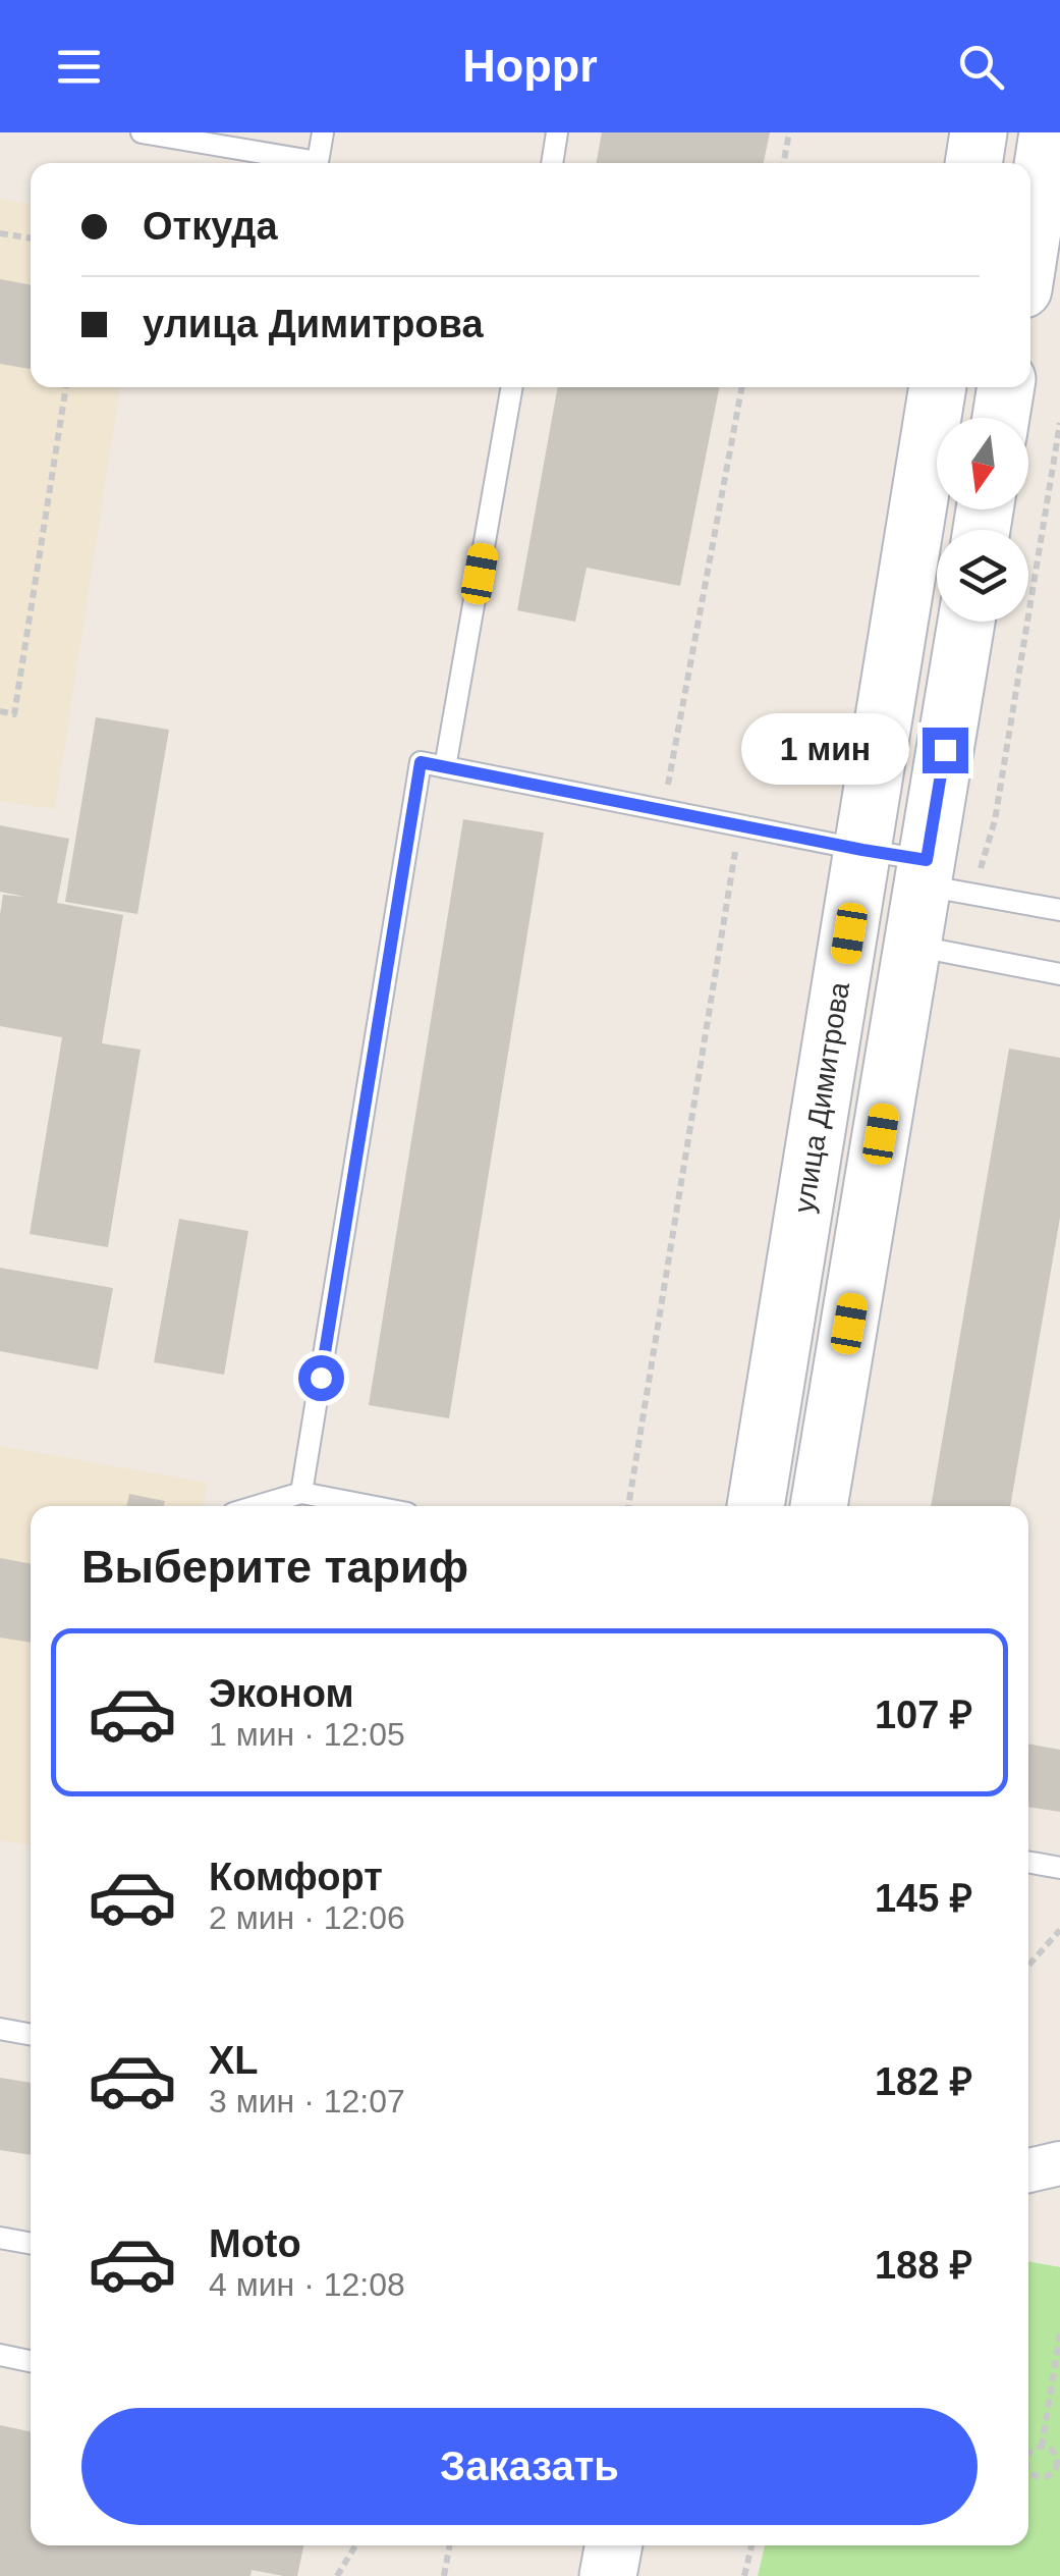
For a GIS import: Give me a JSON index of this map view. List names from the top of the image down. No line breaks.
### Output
{"streets":{"main road":["улица Димитрова"]},"north":"bottom","page":{"header":"Hoppr","banner":["Откуда","улица Димитрова"],"bubble":"1 мин","heading":"Выберите тариф","list":[{"name":"Эконом","note":"1 мин · 12:05","value":"107 ₽"},{"name":"Комфорт","note":"2 мин · 12:06","value":"145 ₽"},{"name":"XL","note":"3 мин · 12:07","value":"182 ₽"},{"name":"Moto","note":"4 мин · 12:08","value":"188 ₽"}],"buttons":"Заказать"}}
